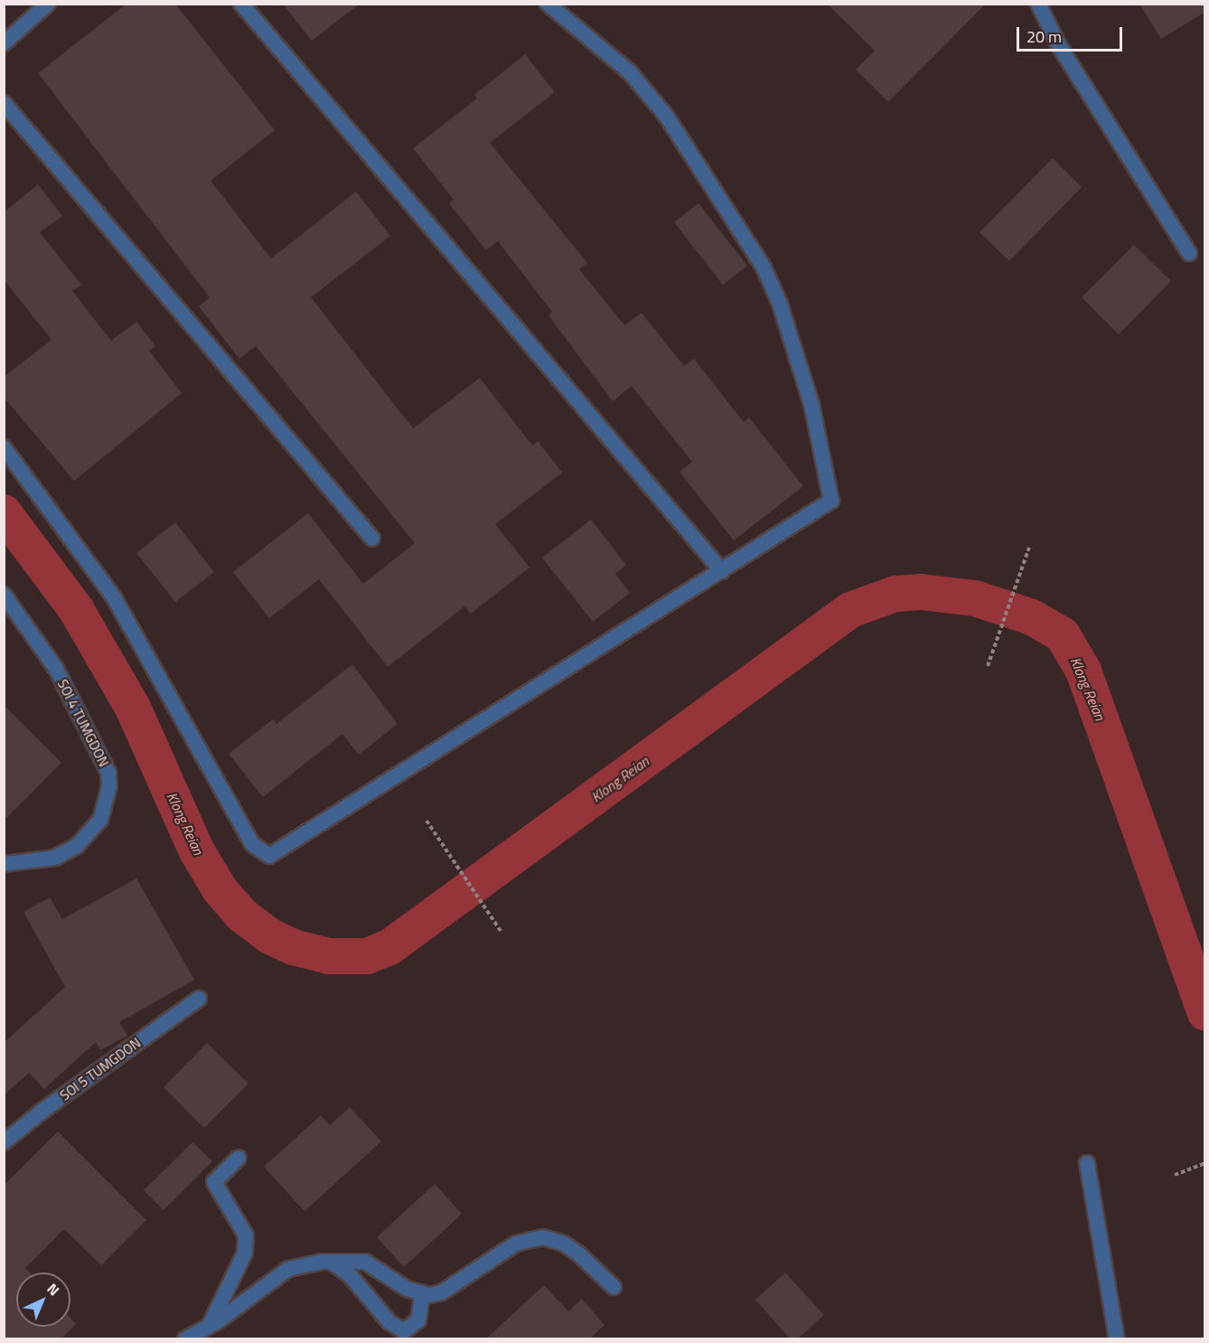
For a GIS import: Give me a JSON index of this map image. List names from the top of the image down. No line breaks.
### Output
{"streets":{"street":["SOI 4 TUMGDON","SOI 5 TUMGDON"]},"water":["Klong Reian"],"scale_bar":"20 m","north":"top right"}
